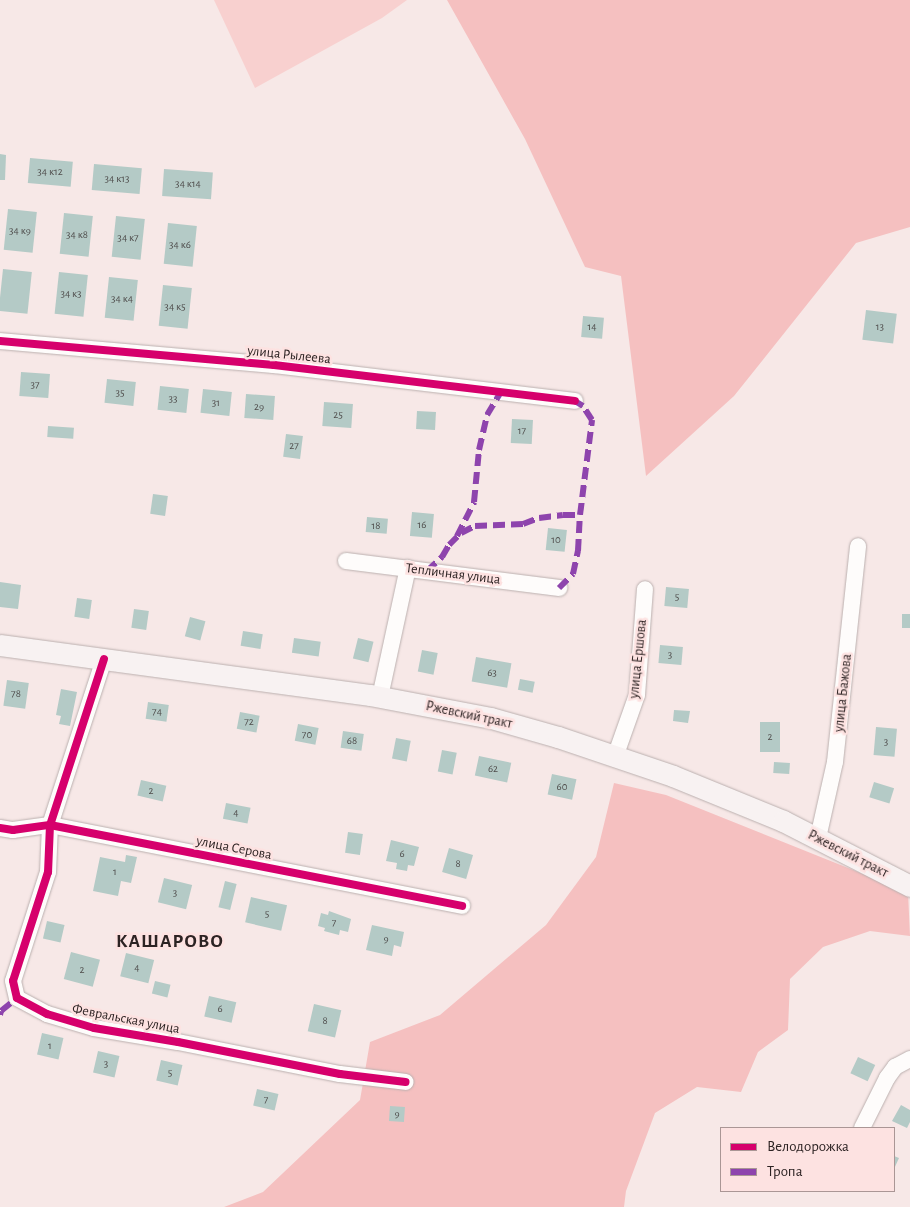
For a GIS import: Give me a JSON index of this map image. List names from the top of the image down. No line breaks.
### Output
{"streets":{"main road":["Ржевский тракт"],"street":["улица Рылеева","Тепличная улица","улица Ершова","улица Бажова","улица Серова","Февральская улица"]},"crossings":[["улица Ершова","Ржевский тракт"],["улица Бажова","Ржевский тракт"],["Ржевский тракт","Февральская улица"],["улица Серова","Февральская улица"]],"districts":["КАШАРОВО"],"house_numbers":["34 к12","34 к13","34 к14","34 к9","34 к8","34 к7","34 к6","34 к3","34 к4","34 к5","14","13","37","35","33","31","29","25","17","27","16","18","10","5","3","63","78","74","72","70","2","68","3","62","60","2","4","6","8","1","3","5","7","9","4","2","6","8","1","3","5","7","9"],"legend":["Велодорожка","Тропа"]}
